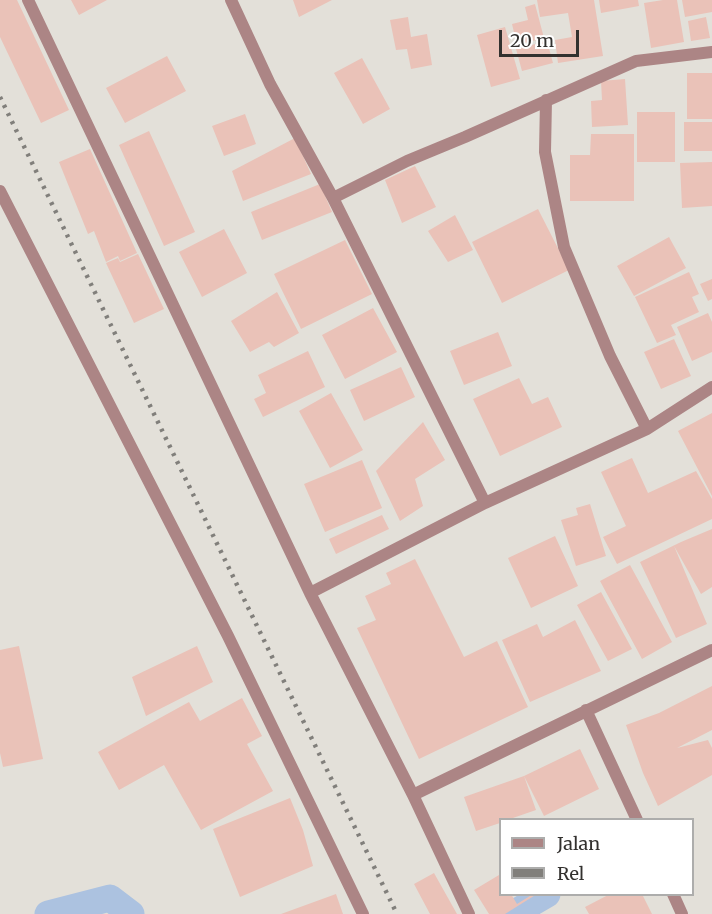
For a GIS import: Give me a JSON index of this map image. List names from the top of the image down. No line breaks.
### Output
{"legend":["Jalan","Rel"],"scale_bar":"20 m"}
